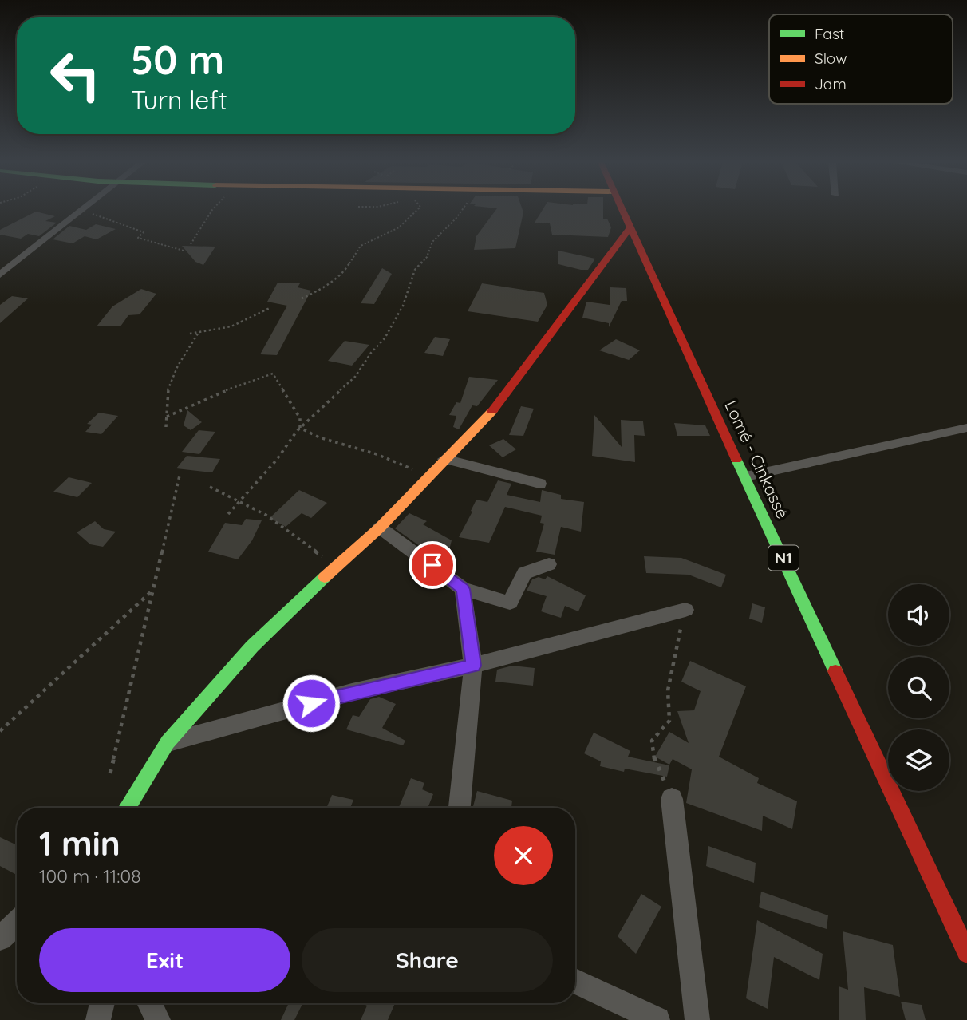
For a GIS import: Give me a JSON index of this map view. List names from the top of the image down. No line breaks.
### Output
{"streets":{"main road":["Lomé - Cinkassé","N1"]},"legend":["Fast","Slow","Jam"],"page":{"turn":["50 m","Turn left"],"heading":["1 min","100 m · 11:08"],"buttons":["Exit","Share"]}}
